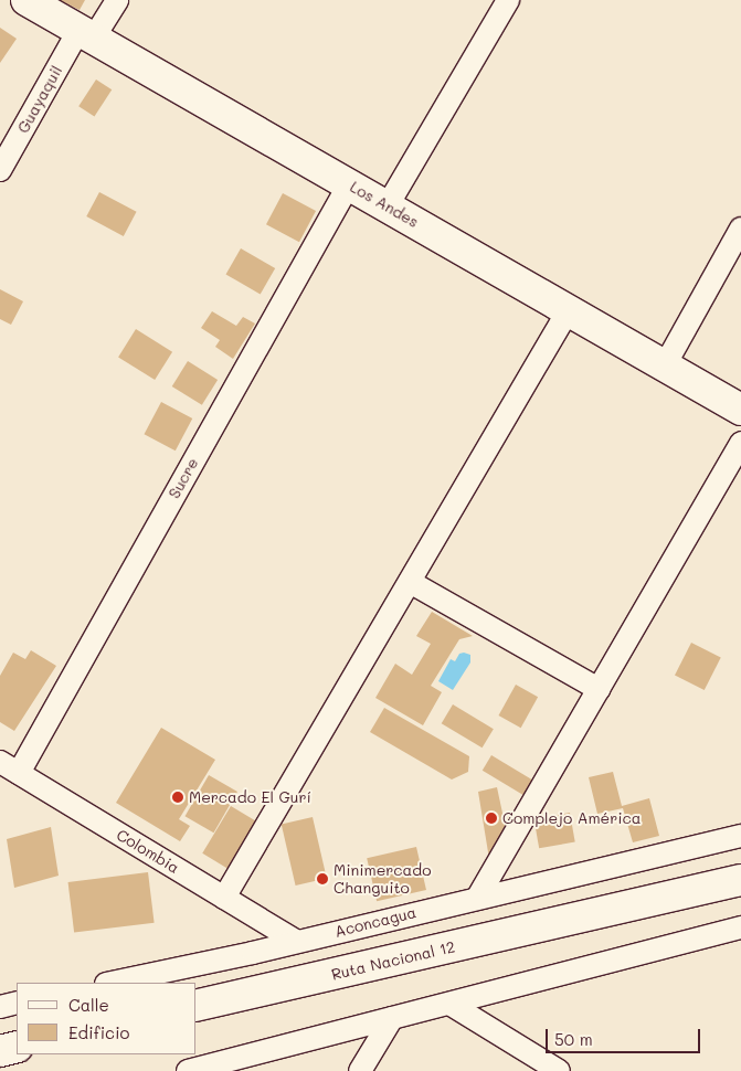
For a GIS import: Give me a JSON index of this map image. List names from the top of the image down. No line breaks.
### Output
{"streets":{"main road":["Los Andes","Ruta Nacional 12"],"street":["Guayaquil","Sucre","Colombia","Aconcagua"]},"crossings":[["Guayaquil","Los Andes"],["Los Andes","Sucre"],["Sucre","Colombia"],["Colombia","Aconcagua"]],"places":["Mercado El Gurí","Complejo América","Minimercado Changuito"],"legend":["Calle","Edificio"],"scale_bar":"50 m"}
